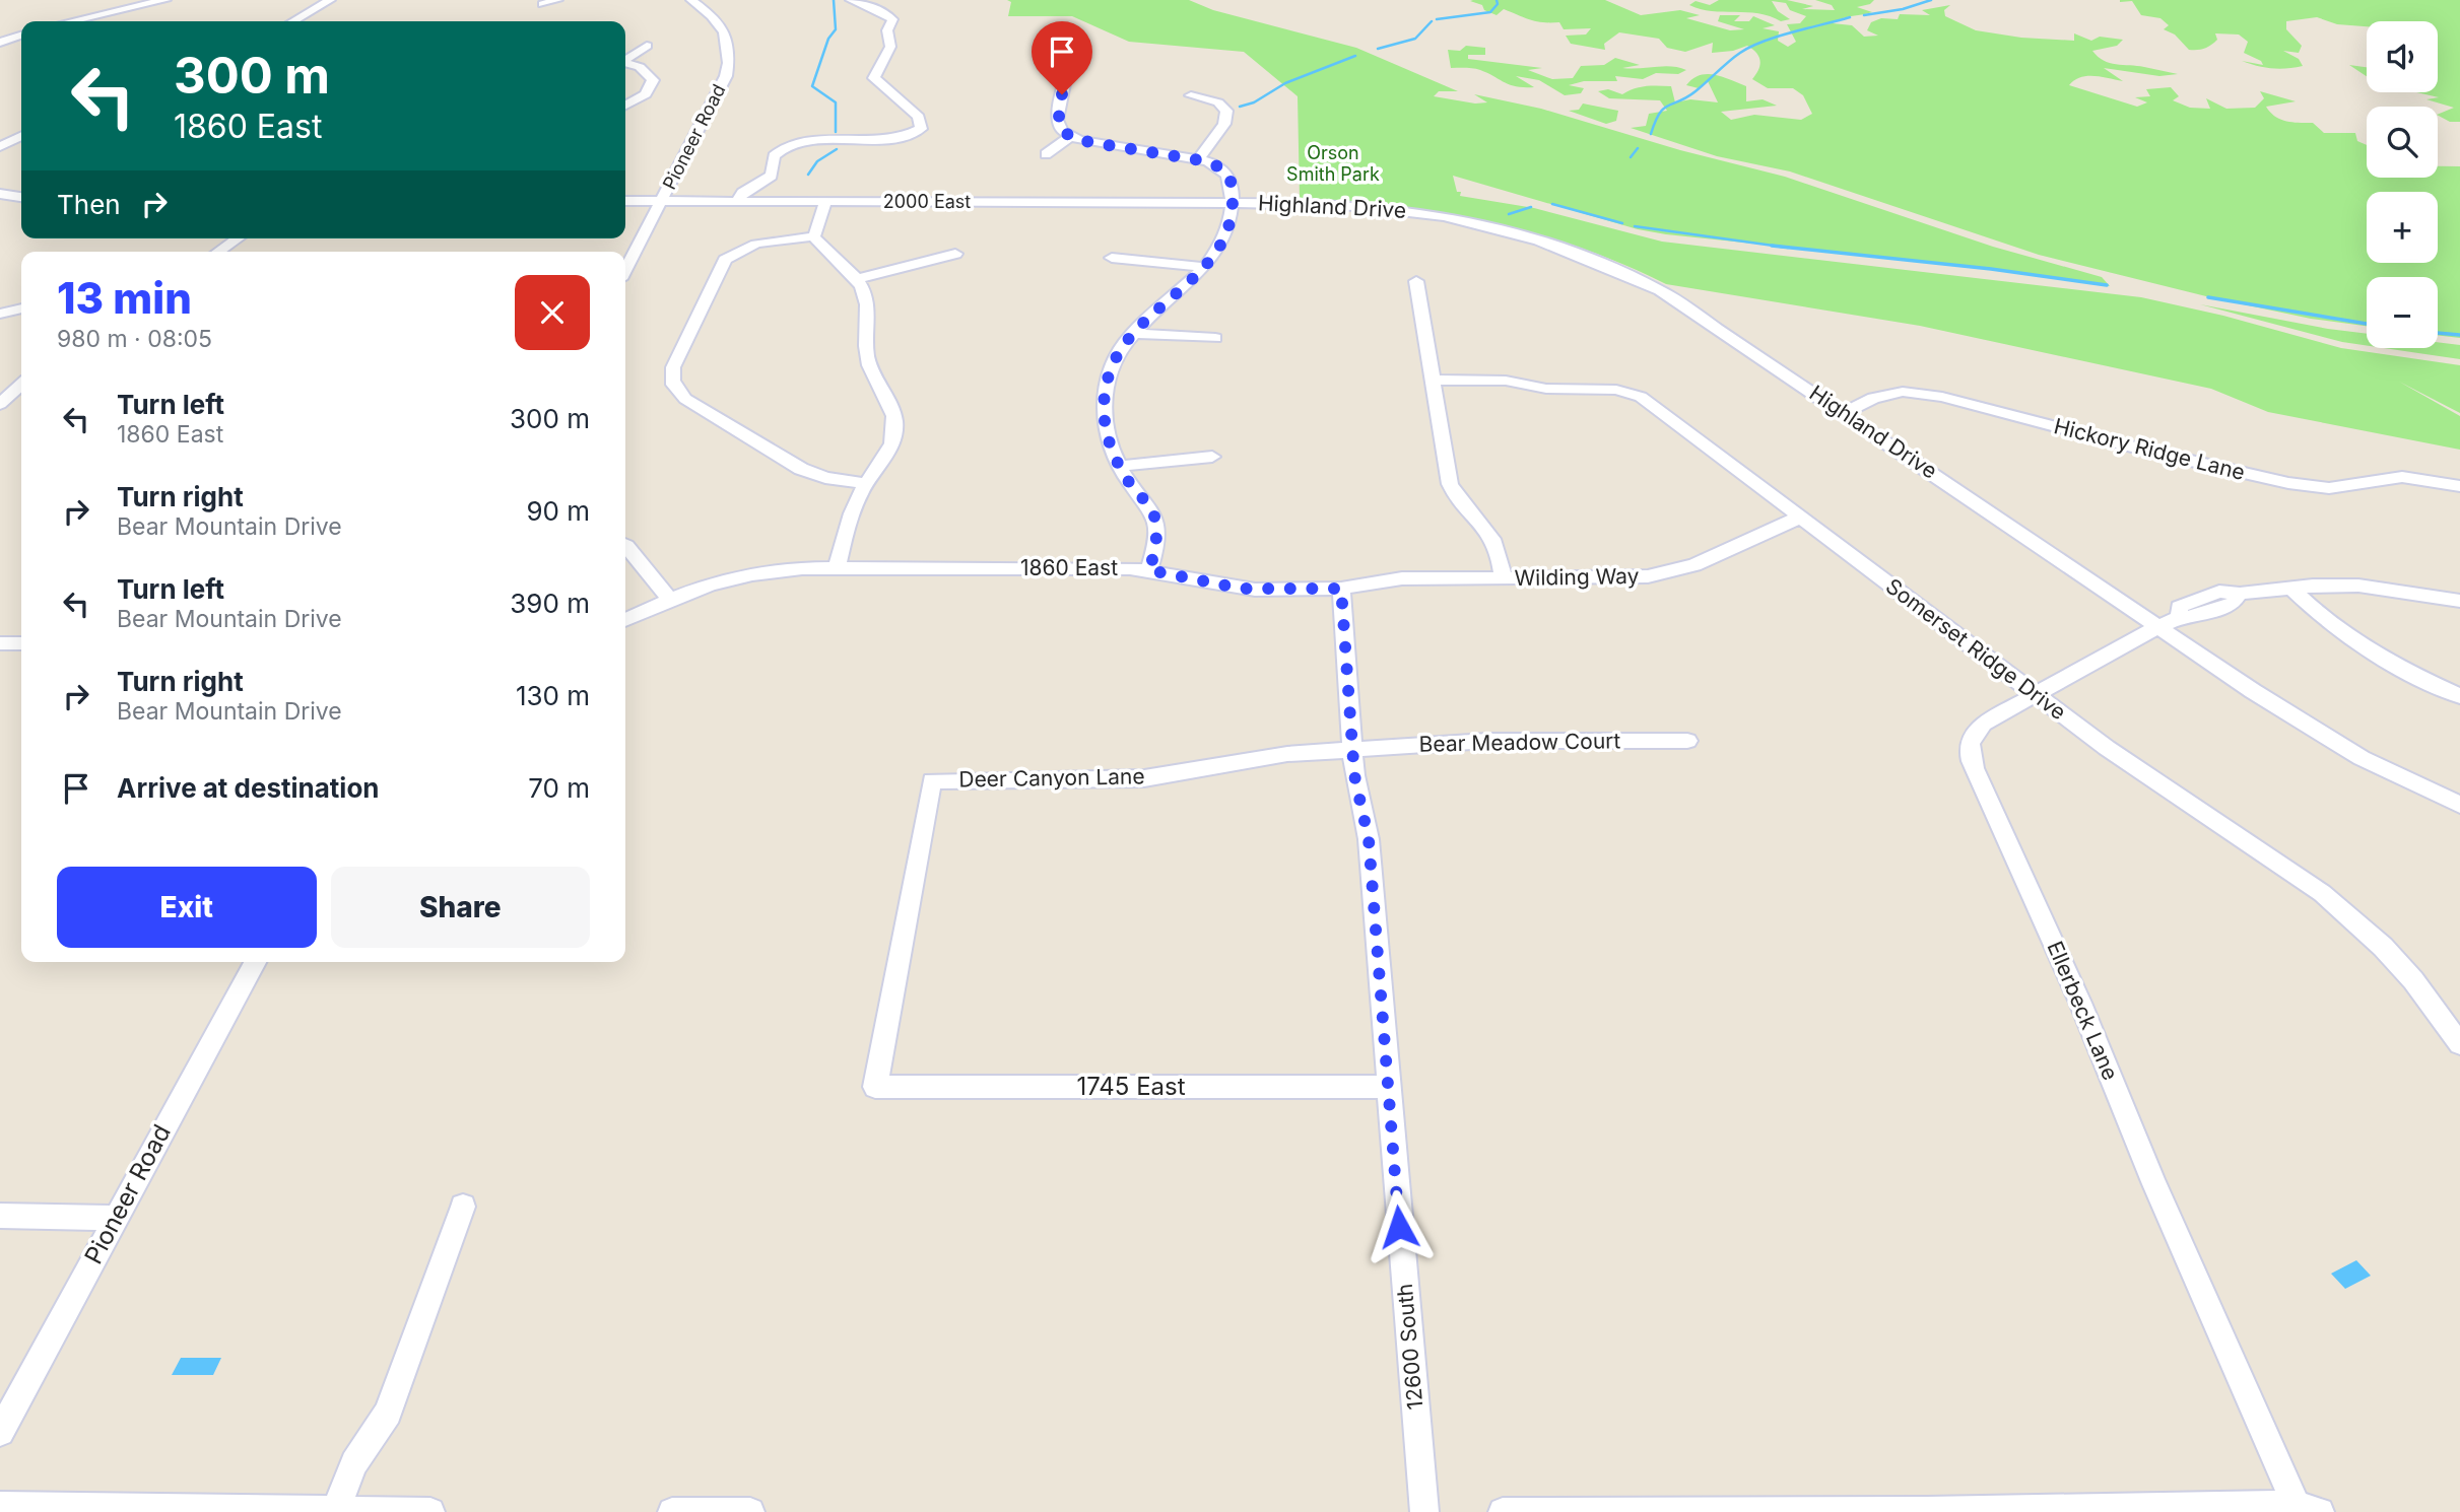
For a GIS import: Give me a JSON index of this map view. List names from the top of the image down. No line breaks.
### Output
{"streets":{"street":["Pioneer Road","2000 East","Highland Drive","Hickory Ridge Lane","1860 East","Wilding Way","Somerset Ridge Drive","Bear Meadow Court","Deer Canyon Lane","Ellerbeck Lane","1745 East","12600 South"]},"crossings":[["Pioneer Road","2000 East"],["2000 East","Highland Drive"],["Highland Drive","Hickory Ridge Lane"],["Highland Drive","Ellerbeck Lane"],["1860 East","Wilding Way"],["1860 East","12600 South"],["Wilding Way","Somerset Ridge Drive"],["Wilding Way","12600 South"],["Somerset Ridge Drive","Ellerbeck Lane"],["Bear Meadow Court","Deer Canyon Lane"],["Bear Meadow Court","12600 South"],["Deer Canyon Lane","1745 East"],["Deer Canyon Lane","12600 South"],["1745 East","12600 South"]],"parks":["Orson Smith Park"],"page":{"map_buttons":["+","−"],"turn":["300 m","1860 East"],"then":"Then","heading":["13 min","980 m · 08:05"],"list":[{"name":"Turn left","note":"1860 East","value":"300 m"},{"name":"Turn right","note":"Bear Mountain Drive","value":"90 m"},{"name":"Turn left","note":"Bear Mountain Drive","value":"390 m"},{"name":"Turn right","note":"Bear Mountain Drive","value":"130 m"},{"name":"Arrive at destination","value":"70 m"}],"buttons":["Exit","Share"]}}
